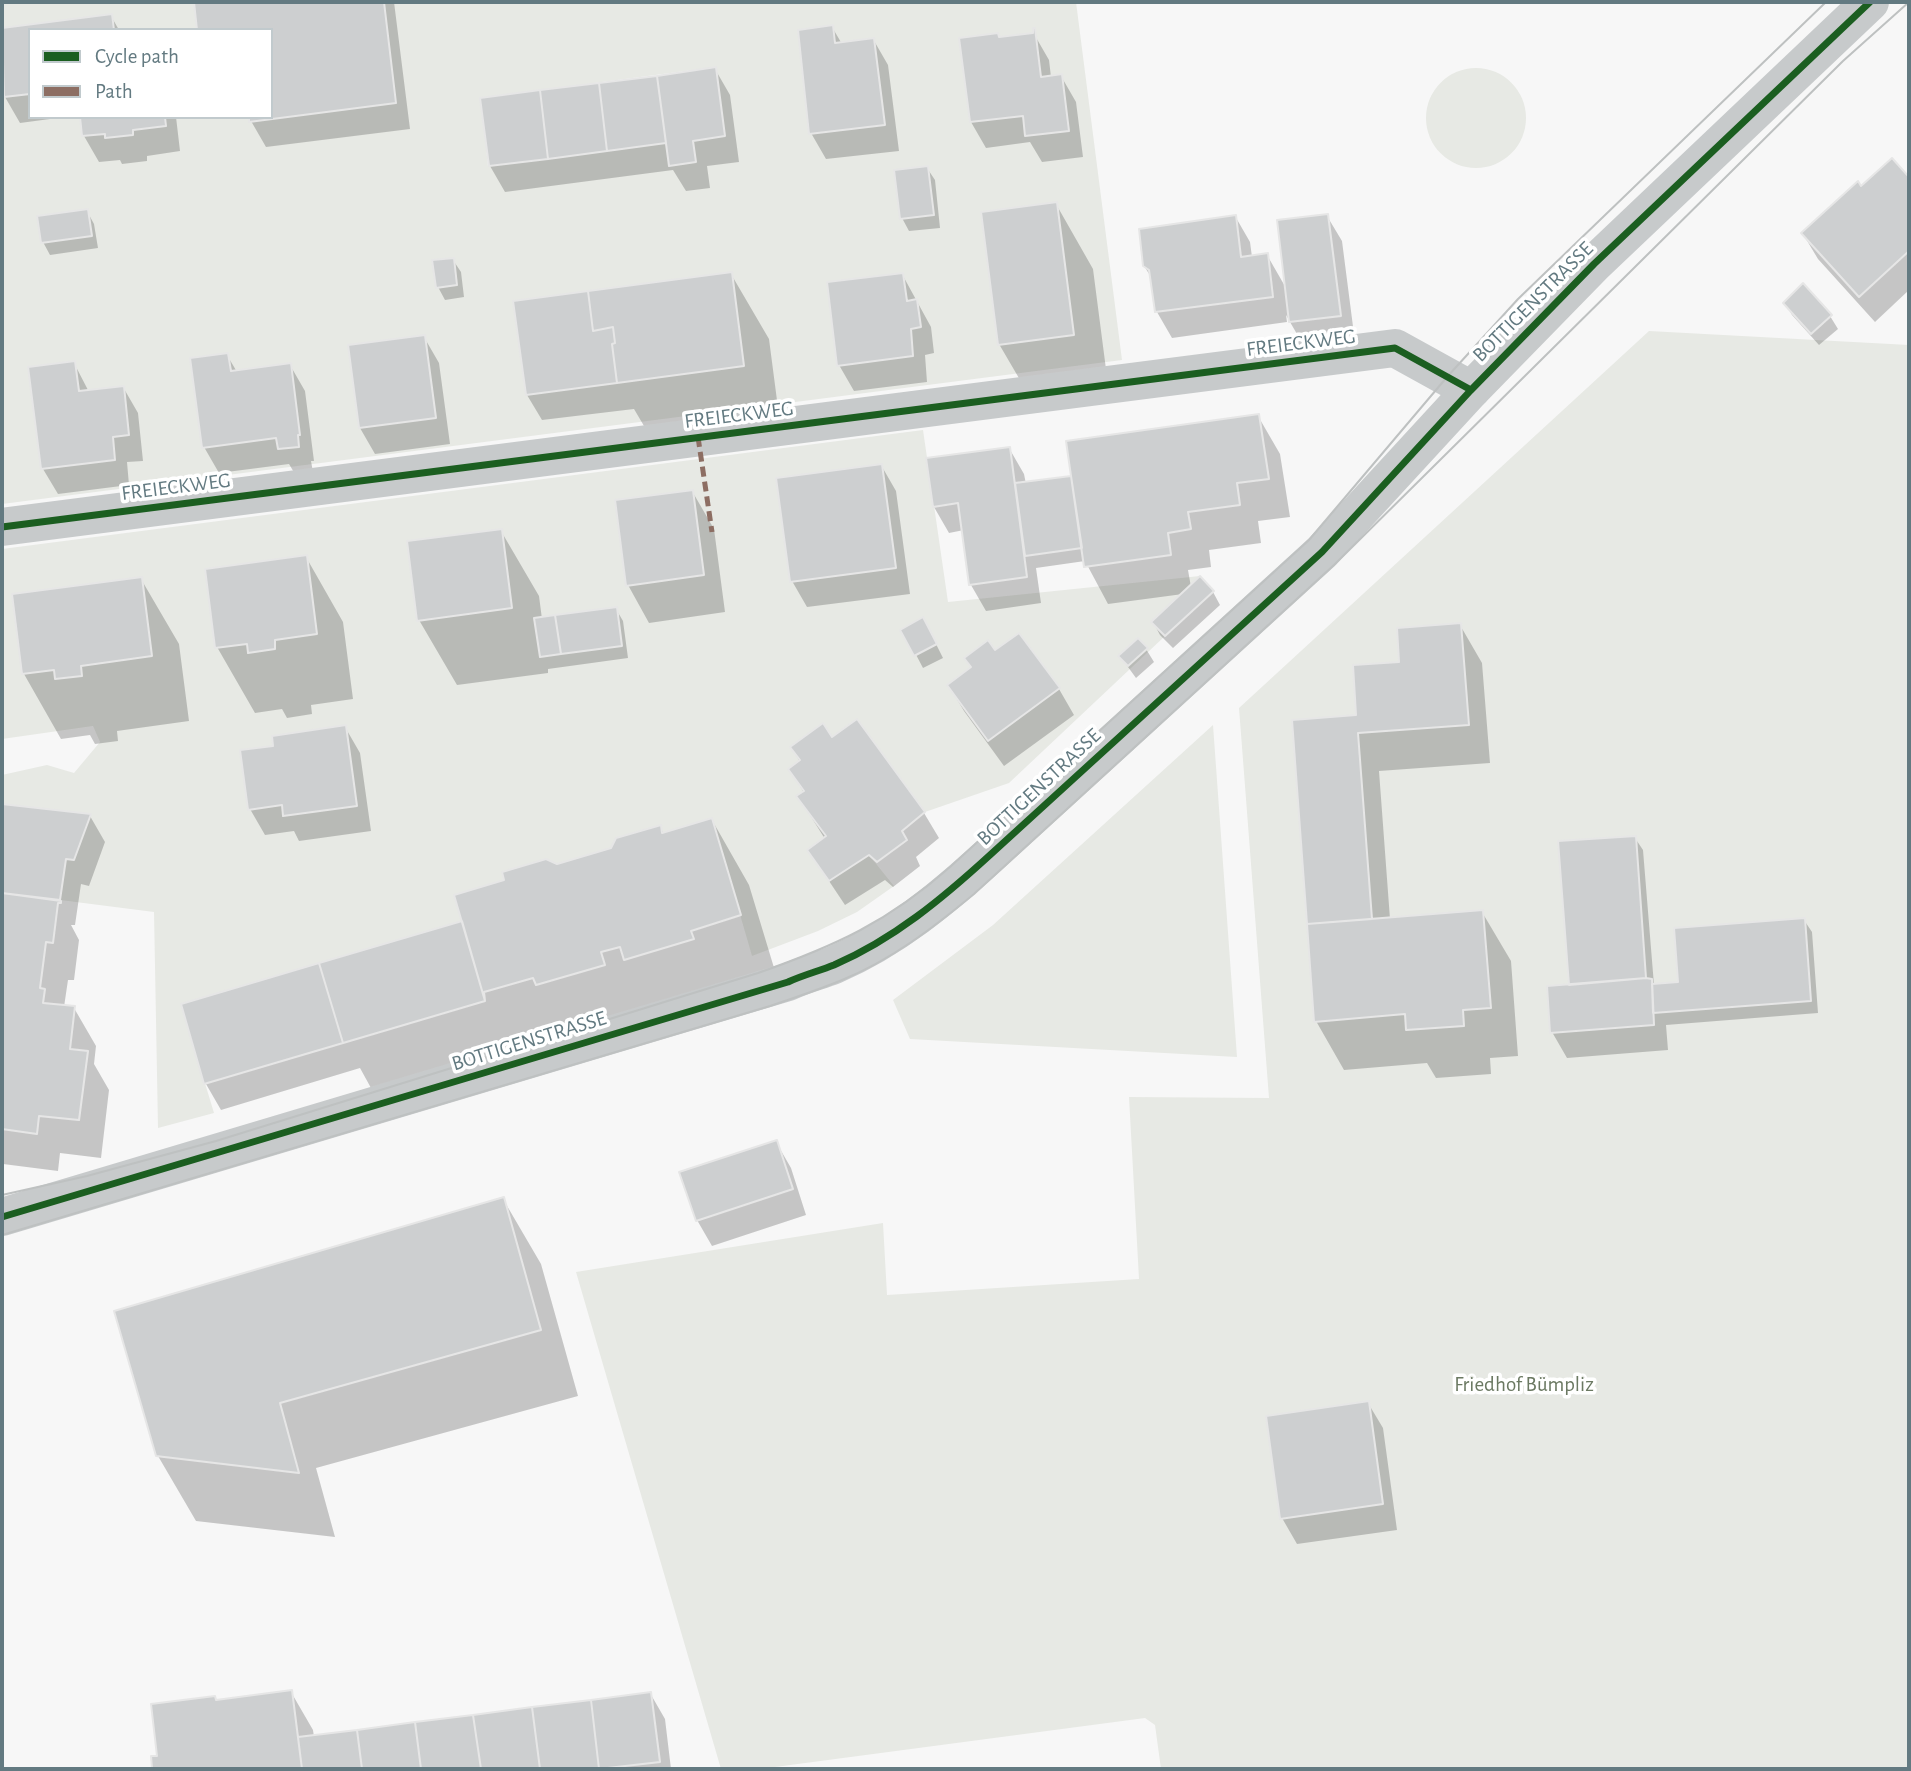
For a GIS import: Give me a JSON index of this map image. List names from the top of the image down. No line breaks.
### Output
{"streets":{"street":["BOTTIGENSTRASSE","FREIECKWEG"]},"crossings":[["BOTTIGENSTRASSE","FREIECKWEG"]],"parks":["Friedhof Bümpliz"],"legend":["Cycle path","Path"]}
